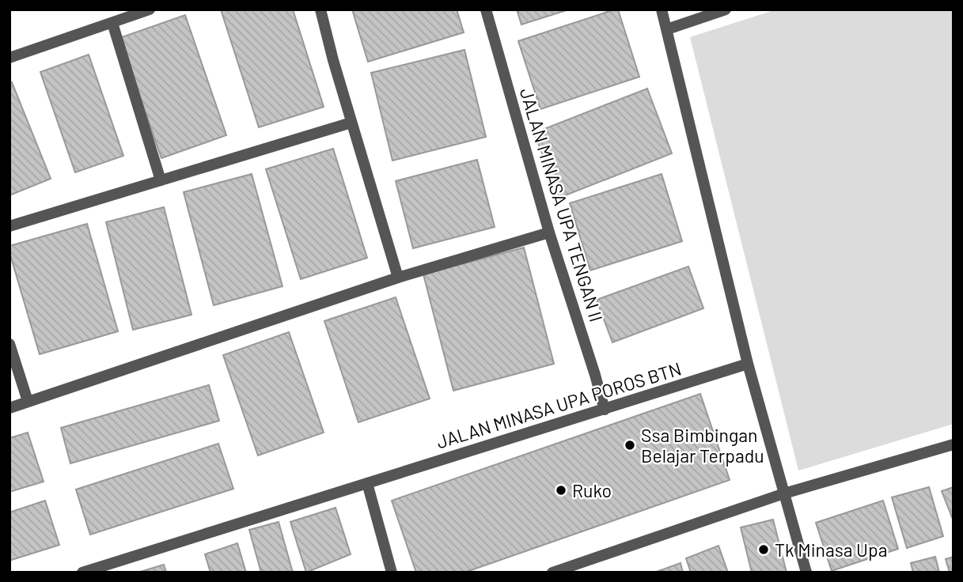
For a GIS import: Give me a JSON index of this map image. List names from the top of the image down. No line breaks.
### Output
{"streets":{"street":["JALAN MINASA UPA TENGAN II","JALAN MINASA UPA POROS BTN"]},"crossings":[["JALAN MINASA UPA TENGAN II","JALAN MINASA UPA POROS BTN"]],"places":["Ssa Bimbingan Belajar Terpadu","Ruko","Tk Minasa Upa"]}
